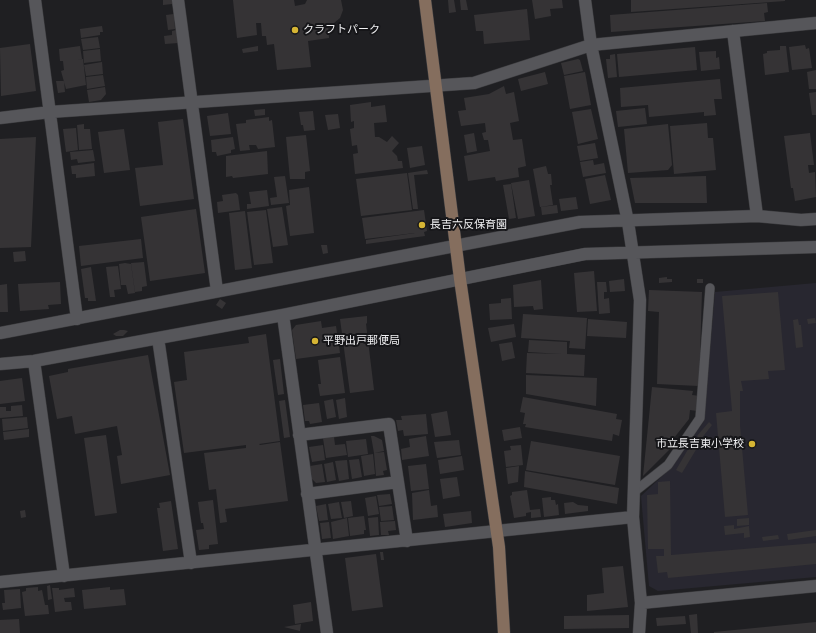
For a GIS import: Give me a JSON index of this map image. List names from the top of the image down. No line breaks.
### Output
{"places":["クラフトパーク","長吉六反保育園","平野出戸郵便局","市立長吉東小学校"]}
